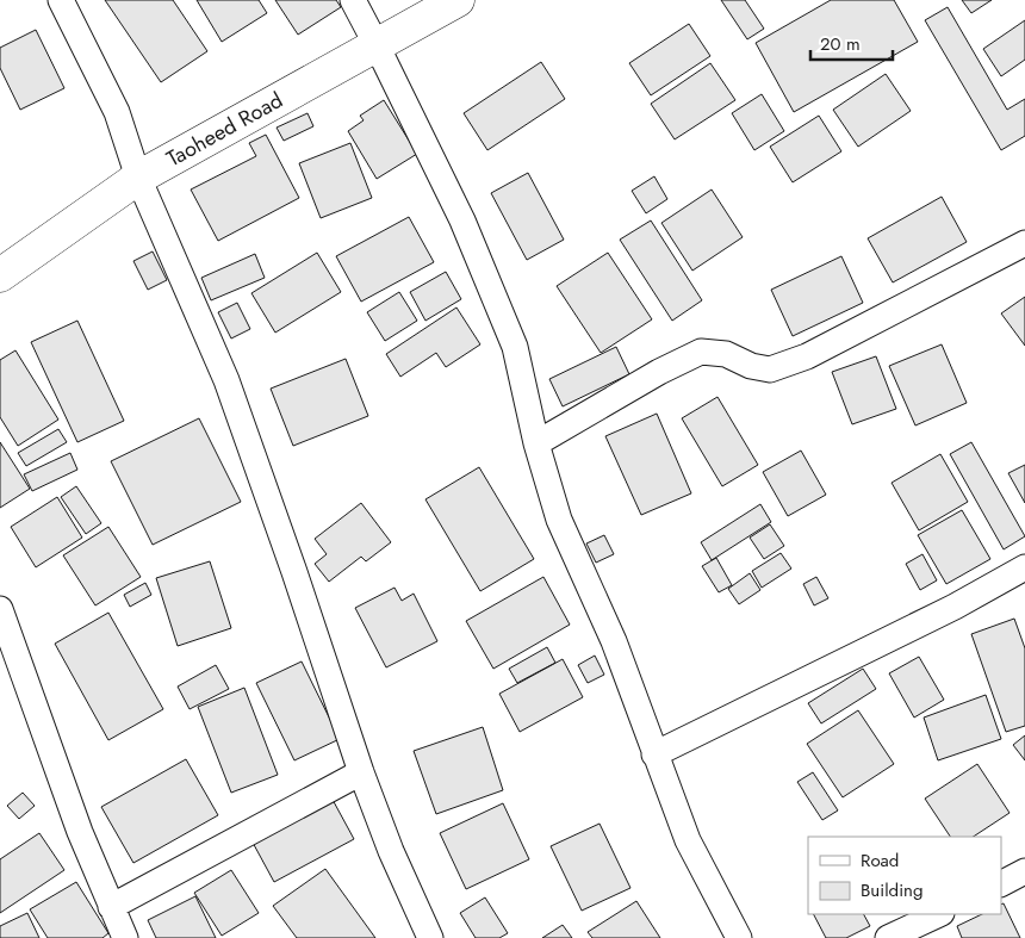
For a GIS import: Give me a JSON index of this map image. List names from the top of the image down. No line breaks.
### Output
{"streets":{"main road":["Taoheed Road"]},"legend":["Road","Building"],"scale_bar":"20 m"}
